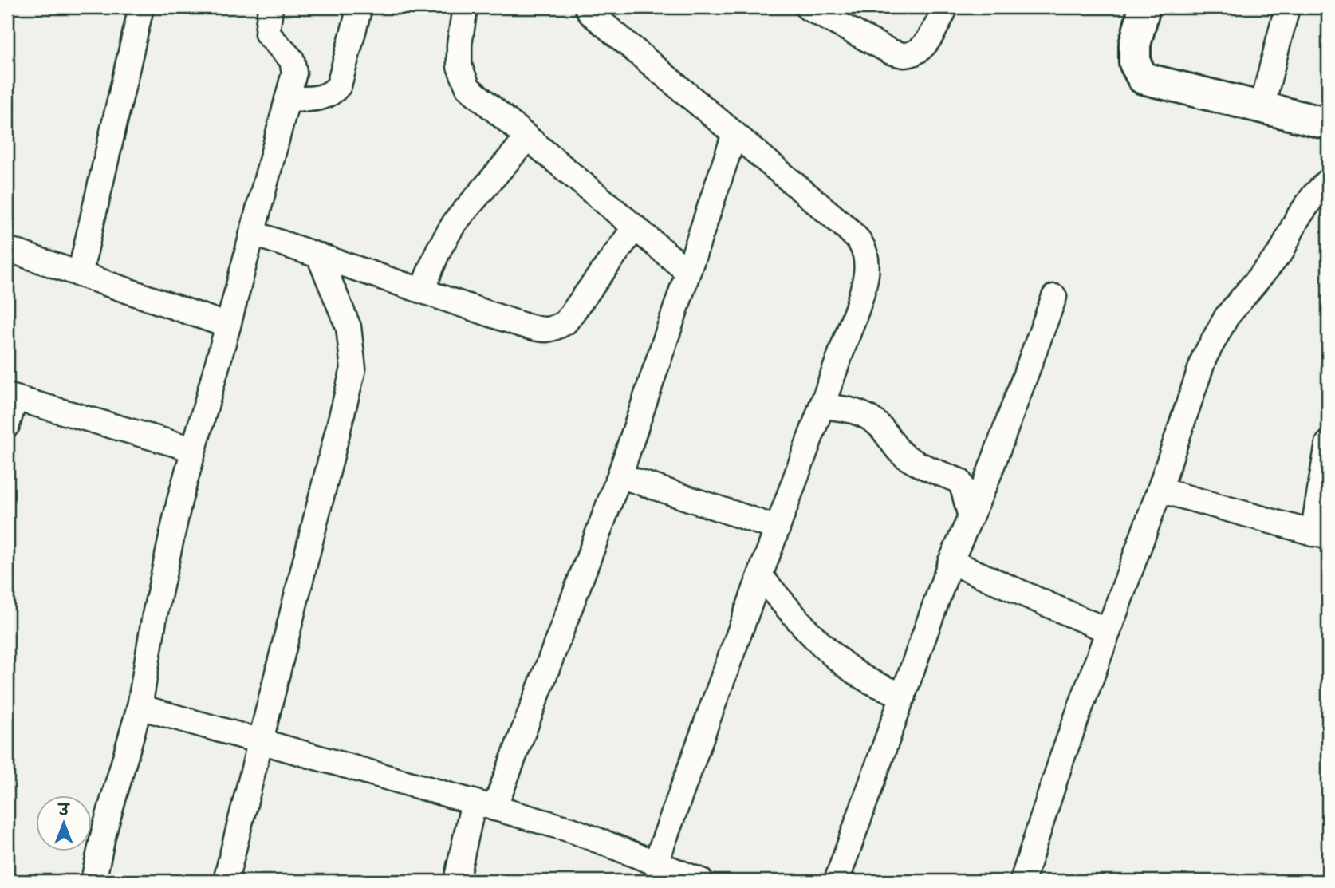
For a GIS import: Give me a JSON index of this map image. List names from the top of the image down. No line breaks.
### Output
{"north":"top"}
